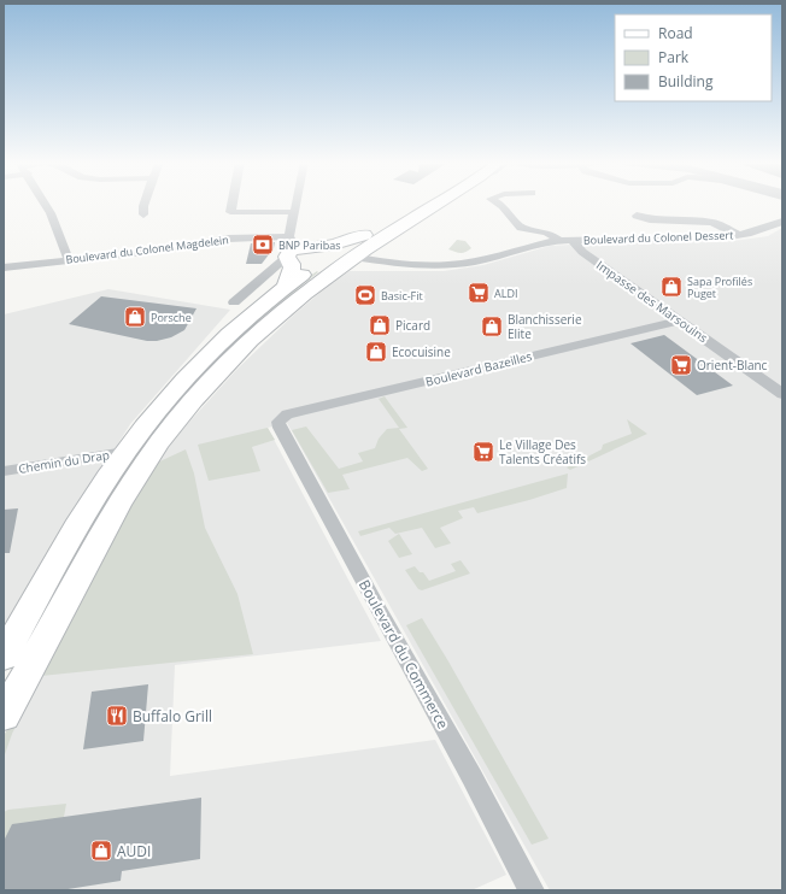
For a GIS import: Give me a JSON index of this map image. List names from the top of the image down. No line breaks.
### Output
{"streets":{"street":["Boulevard du Colonel Dessert","Boulevard du Colonel Magdelein","Impasse des Marsouins","Boulevard Bazeilles","Chemin du Drap","Boulevard du Commerce"]},"crossings":[["Boulevard du Colonel Dessert","Impasse des Marsouins"],["Impasse des Marsouins","Boulevard Bazeilles"],["Boulevard Bazeilles","Boulevard du Commerce"]],"places":{"bank":["BNP Paribas"],"shop":["Sapa Profilés Puget","Porsche","Picard","Blanchisserie Elite","Ecocuisine","AUDI"],"supermarket":["ALDI","Orient-Blanc","Le Village Des Talents Créatifs"],"sports":["Basic-Fit"],"restaurant":["Buffalo Grill"]},"legend":["Road","Park","Building"]}
